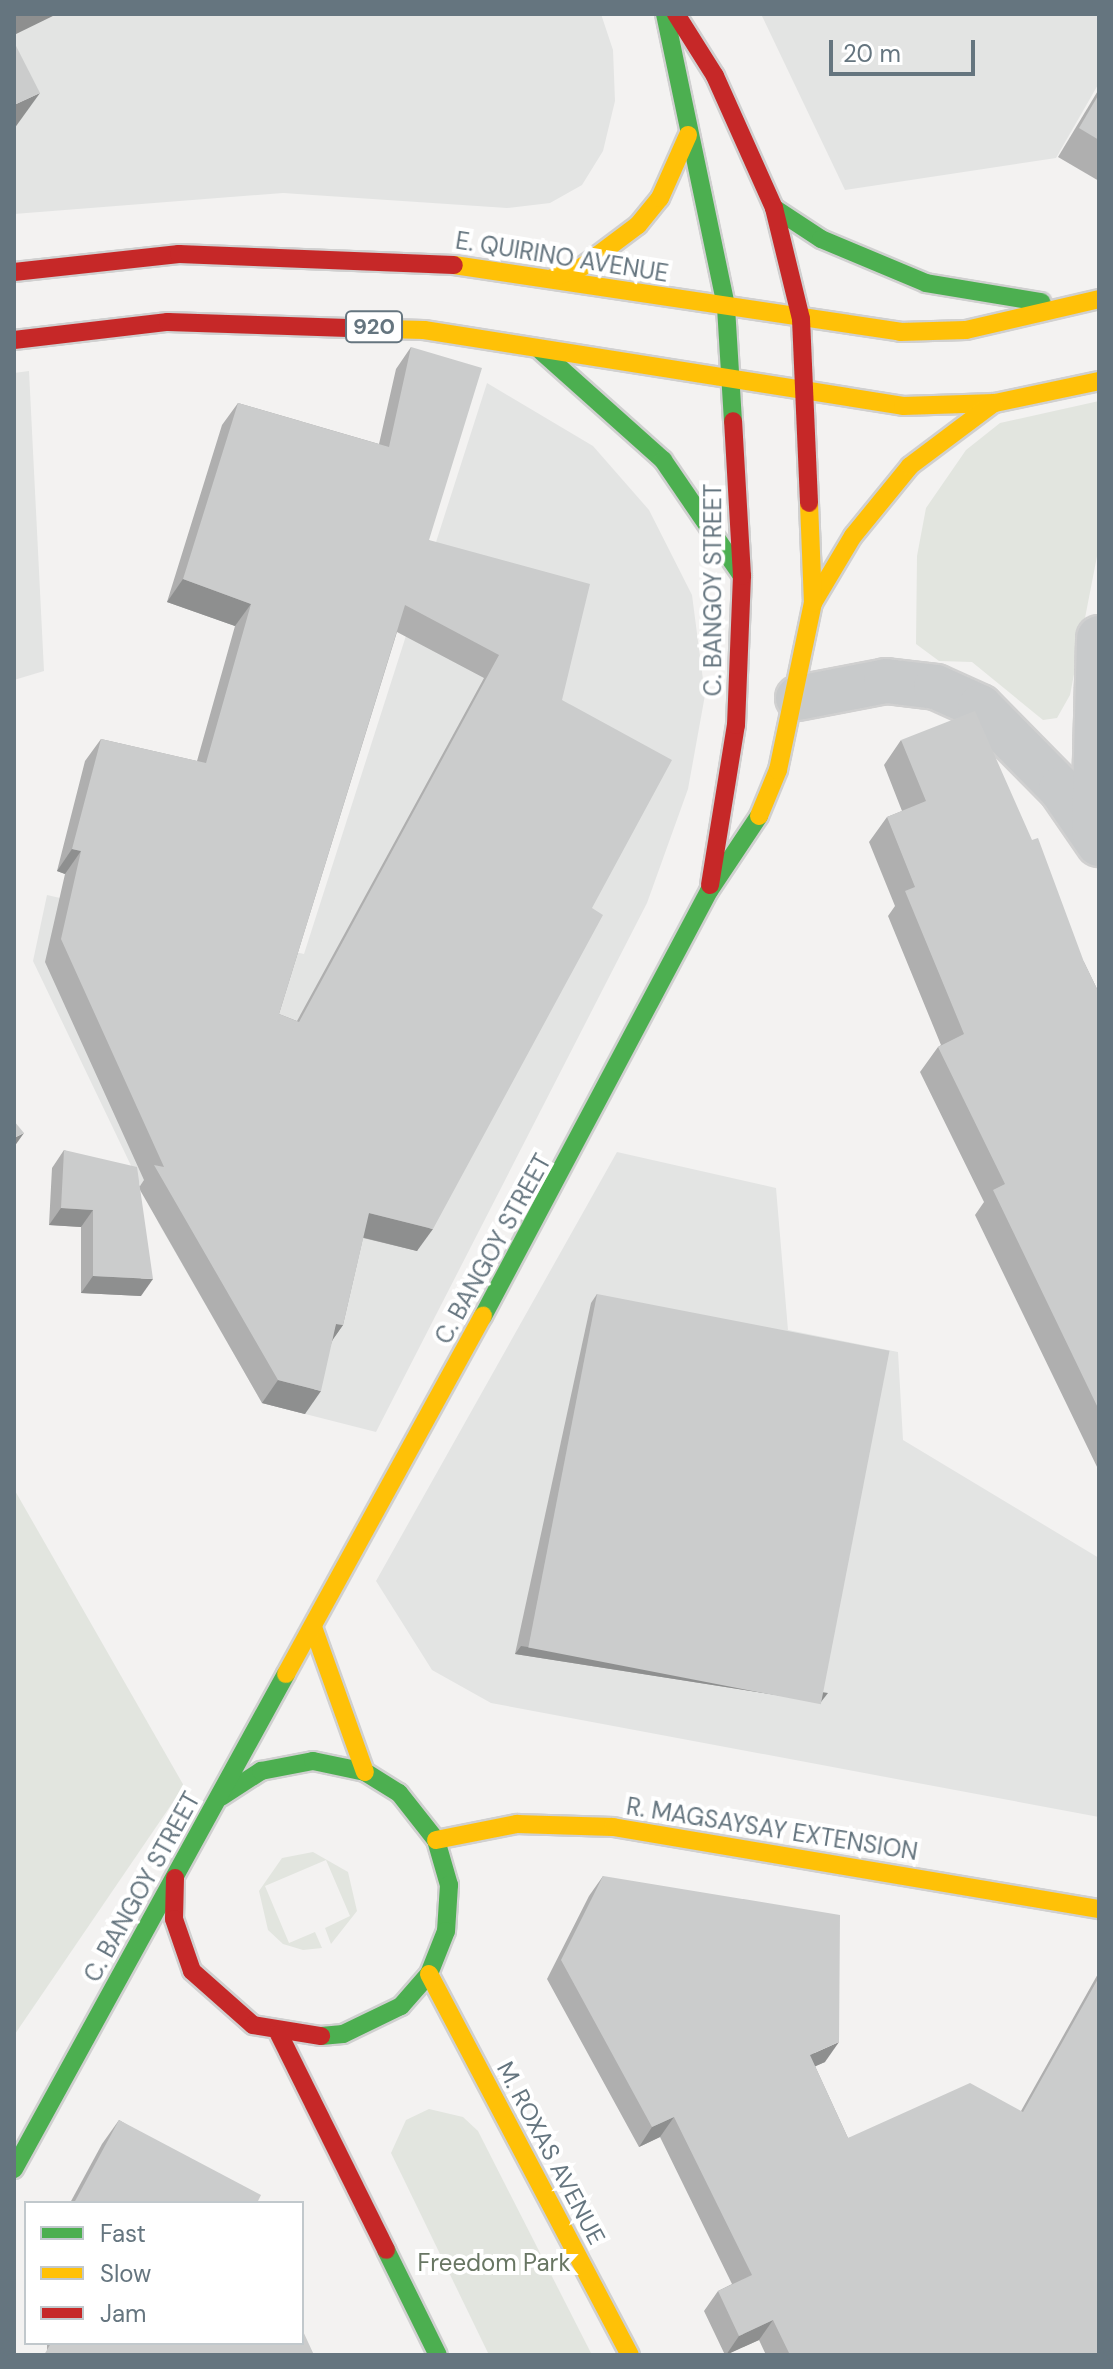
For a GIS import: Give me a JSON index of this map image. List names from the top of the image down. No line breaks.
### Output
{"streets":{"main road":["E. QUIRINO AVENUE","920","C. BANGOY STREET","R. MAGSAYSAY EXTENSION","M. ROXAS AVENUE"]},"crossings":[["E. QUIRINO AVENUE","C. BANGOY STREET"],["920","C. BANGOY STREET"],["C. BANGOY STREET","R. MAGSAYSAY EXTENSION"],["C. BANGOY STREET","M. ROXAS AVENUE"],["R. MAGSAYSAY EXTENSION","M. ROXAS AVENUE"]],"parks":["Freedom Park"],"legend":["Fast","Slow","Jam"],"scale_bar":"20 m"}
